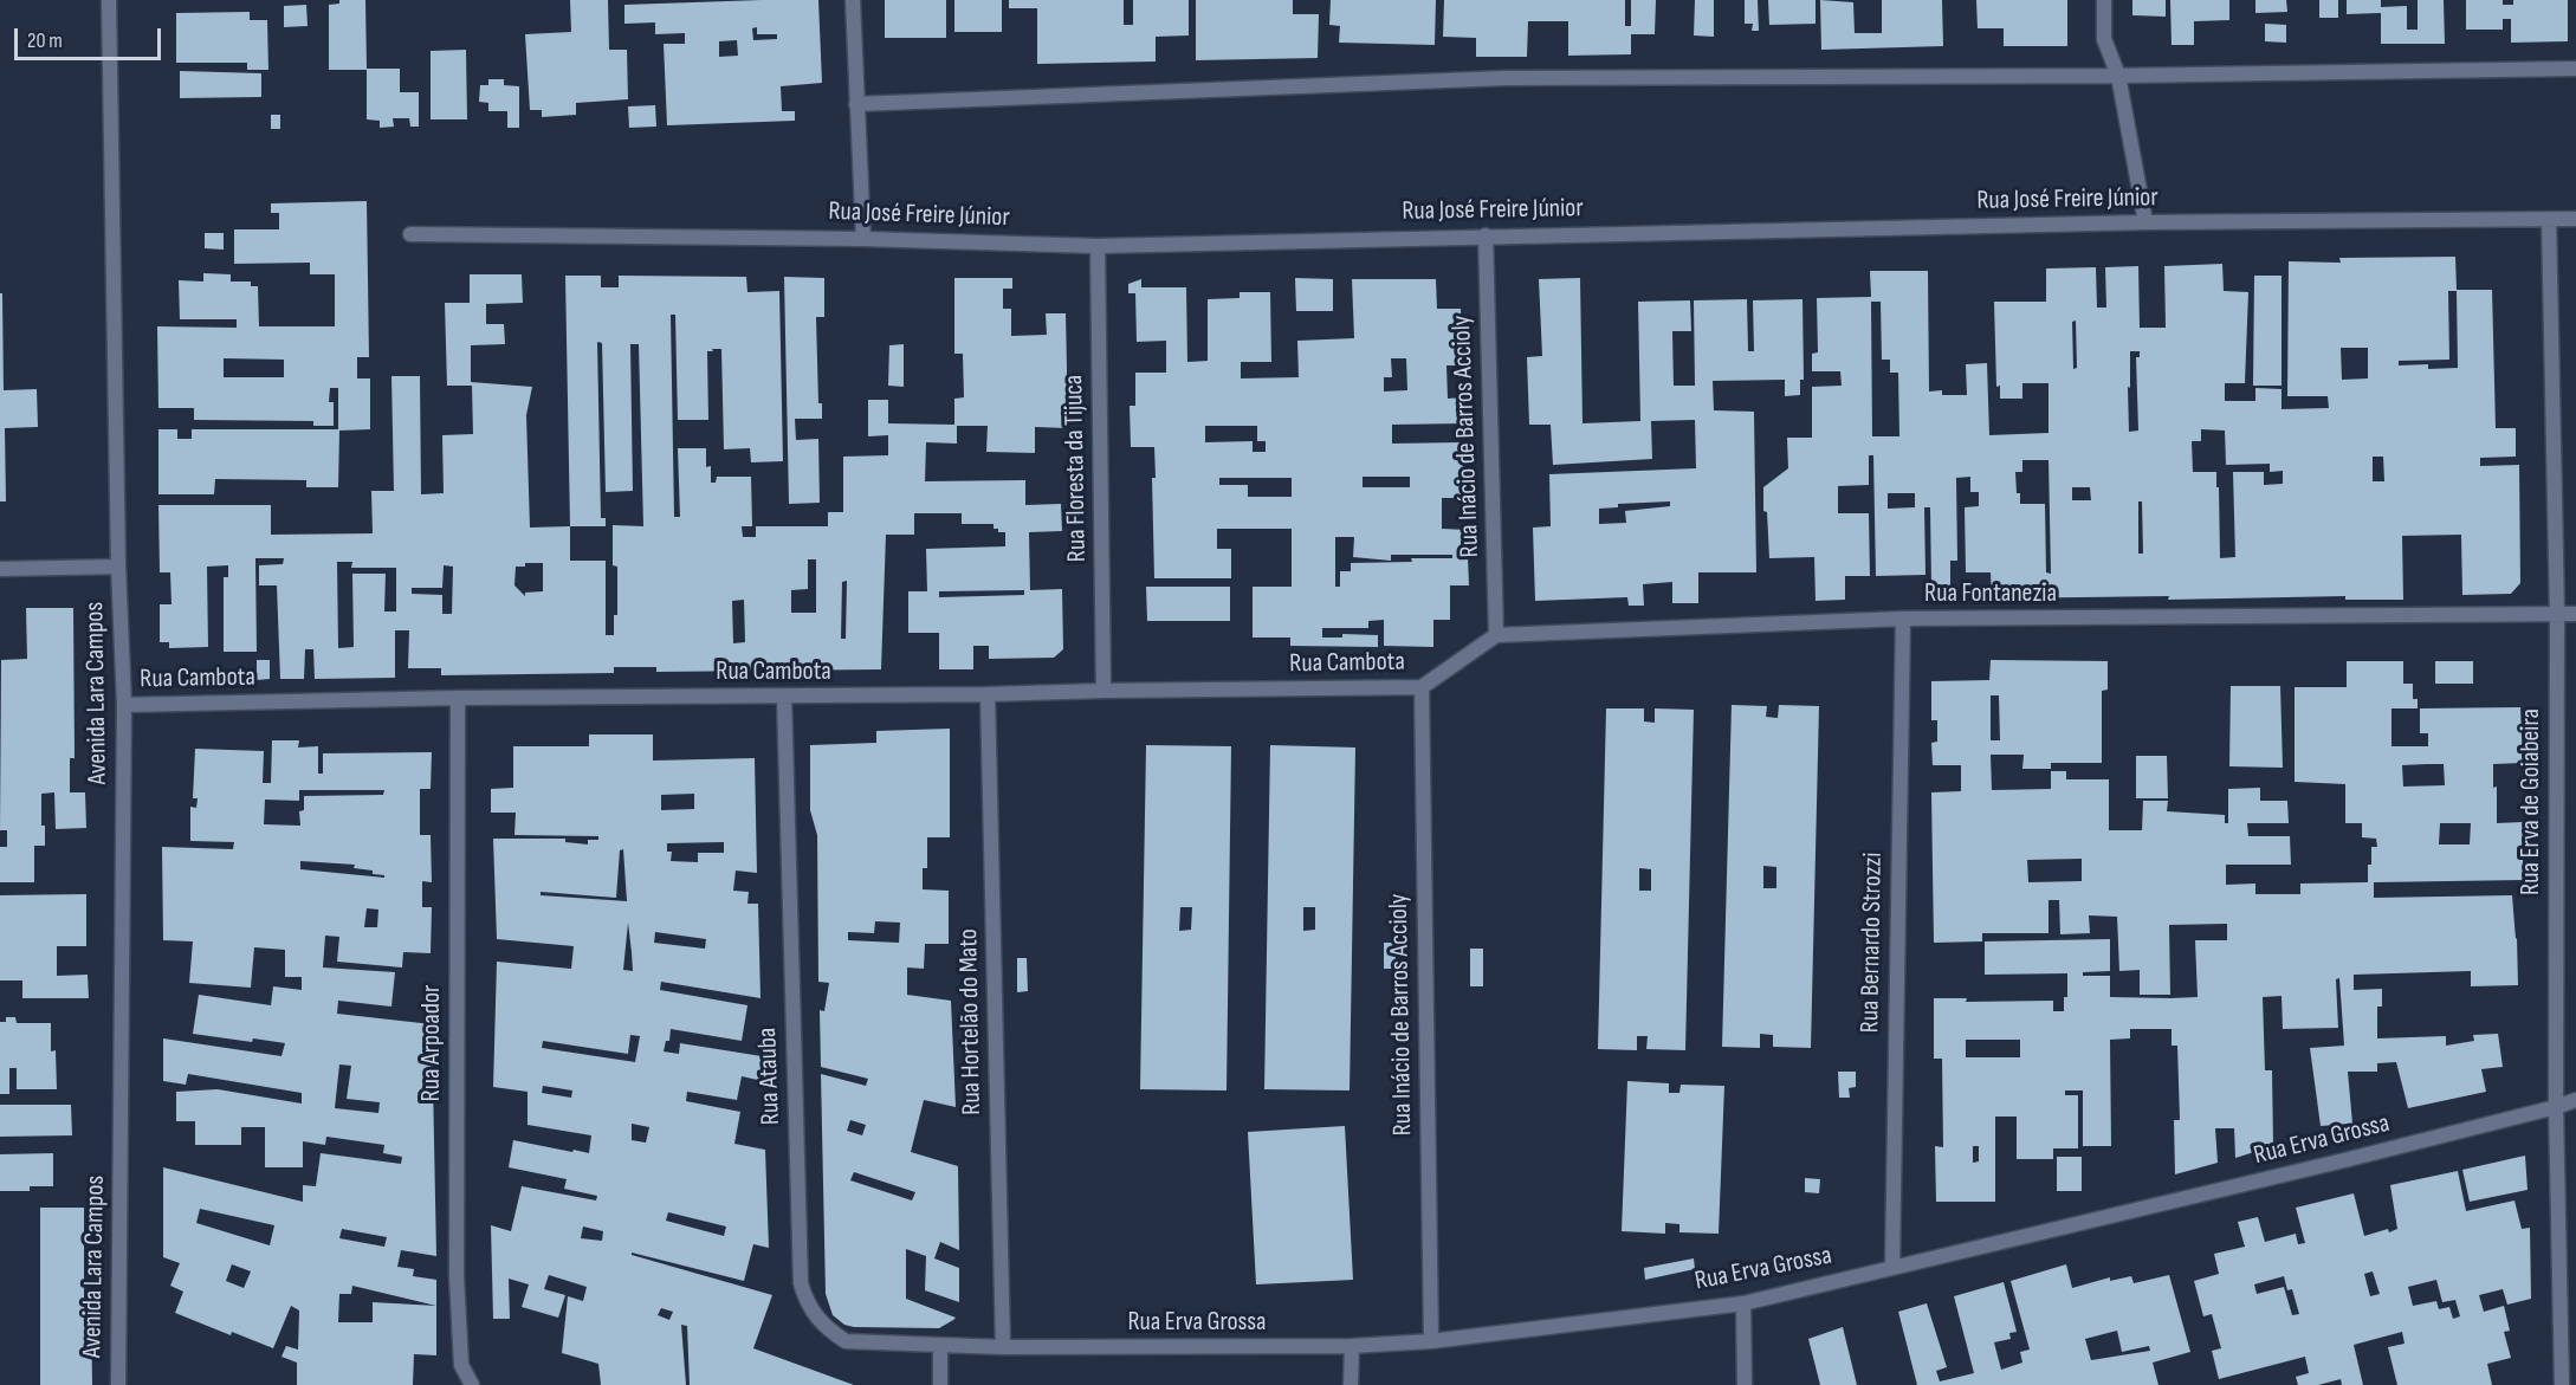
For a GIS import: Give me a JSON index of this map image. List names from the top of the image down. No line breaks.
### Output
{"streets":{"street":["Rua José Freire Júnior","Rua Inácio de Barros Accioly","Rua Floresta da Tijuca","Rua Fontanezia","Rua Cambota","Avenida Lara Campos","Rua Erva de Goiabeira","Rua Bernardo Strozzi","Rua Hortelão do Mato","Rua Arpoador","Rua Atauba","Rua Erva Grossa"]},"crossings":[["Rua José Freire Júnior","Rua Inácio de Barros Accioly"],["Rua José Freire Júnior","Rua Floresta da Tijuca"],["Rua José Freire Júnior","Rua Erva de Goiabeira"],["Rua Inácio de Barros Accioly","Rua Fontanezia"],["Rua Inácio de Barros Accioly","Rua Cambota"],["Rua Inácio de Barros Accioly","Rua Erva Grossa"],["Rua Floresta da Tijuca","Rua Cambota"],["Rua Fontanezia","Rua Erva de Goiabeira"],["Rua Fontanezia","Rua Bernardo Strozzi"],["Rua Cambota","Avenida Lara Campos"],["Rua Cambota","Rua Hortelão do Mato"],["Rua Cambota","Rua Arpoador"],["Rua Cambota","Rua Atauba"],["Rua Erva de Goiabeira","Rua Erva Grossa"],["Rua Bernardo Strozzi","Rua Erva Grossa"],["Rua Hortelão do Mato","Rua Erva Grossa"],["Rua Atauba","Rua Erva Grossa"]],"scale_bar":"20 m"}
